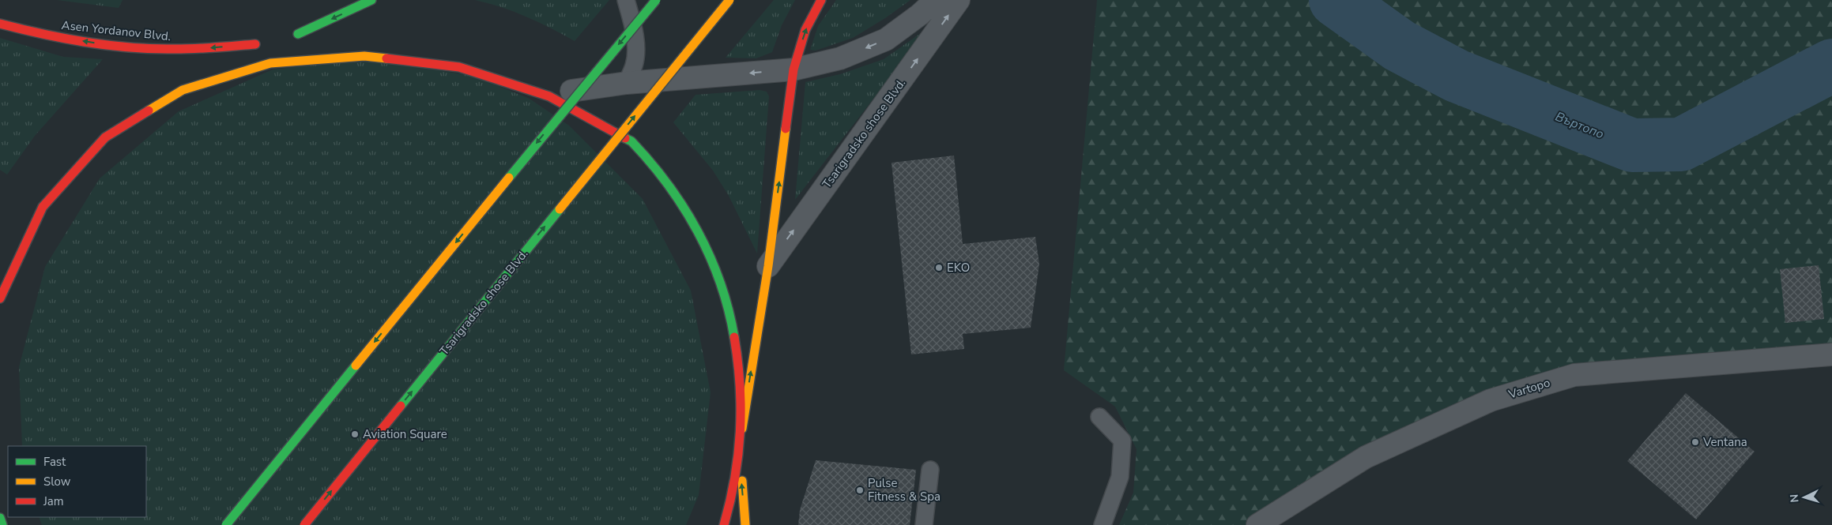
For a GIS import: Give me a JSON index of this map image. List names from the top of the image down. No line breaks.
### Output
{"streets":{"main road":["Asen Yordanov Blvd.","Tsarigradsko shose Blvd."],"street":["Vartopo"]},"water":["Въртопо"],"places":["EKO","Aviation Square","Ventana","Pulse Fitness & Spa"],"legend":["Fast","Slow","Jam"],"north":"left"}
